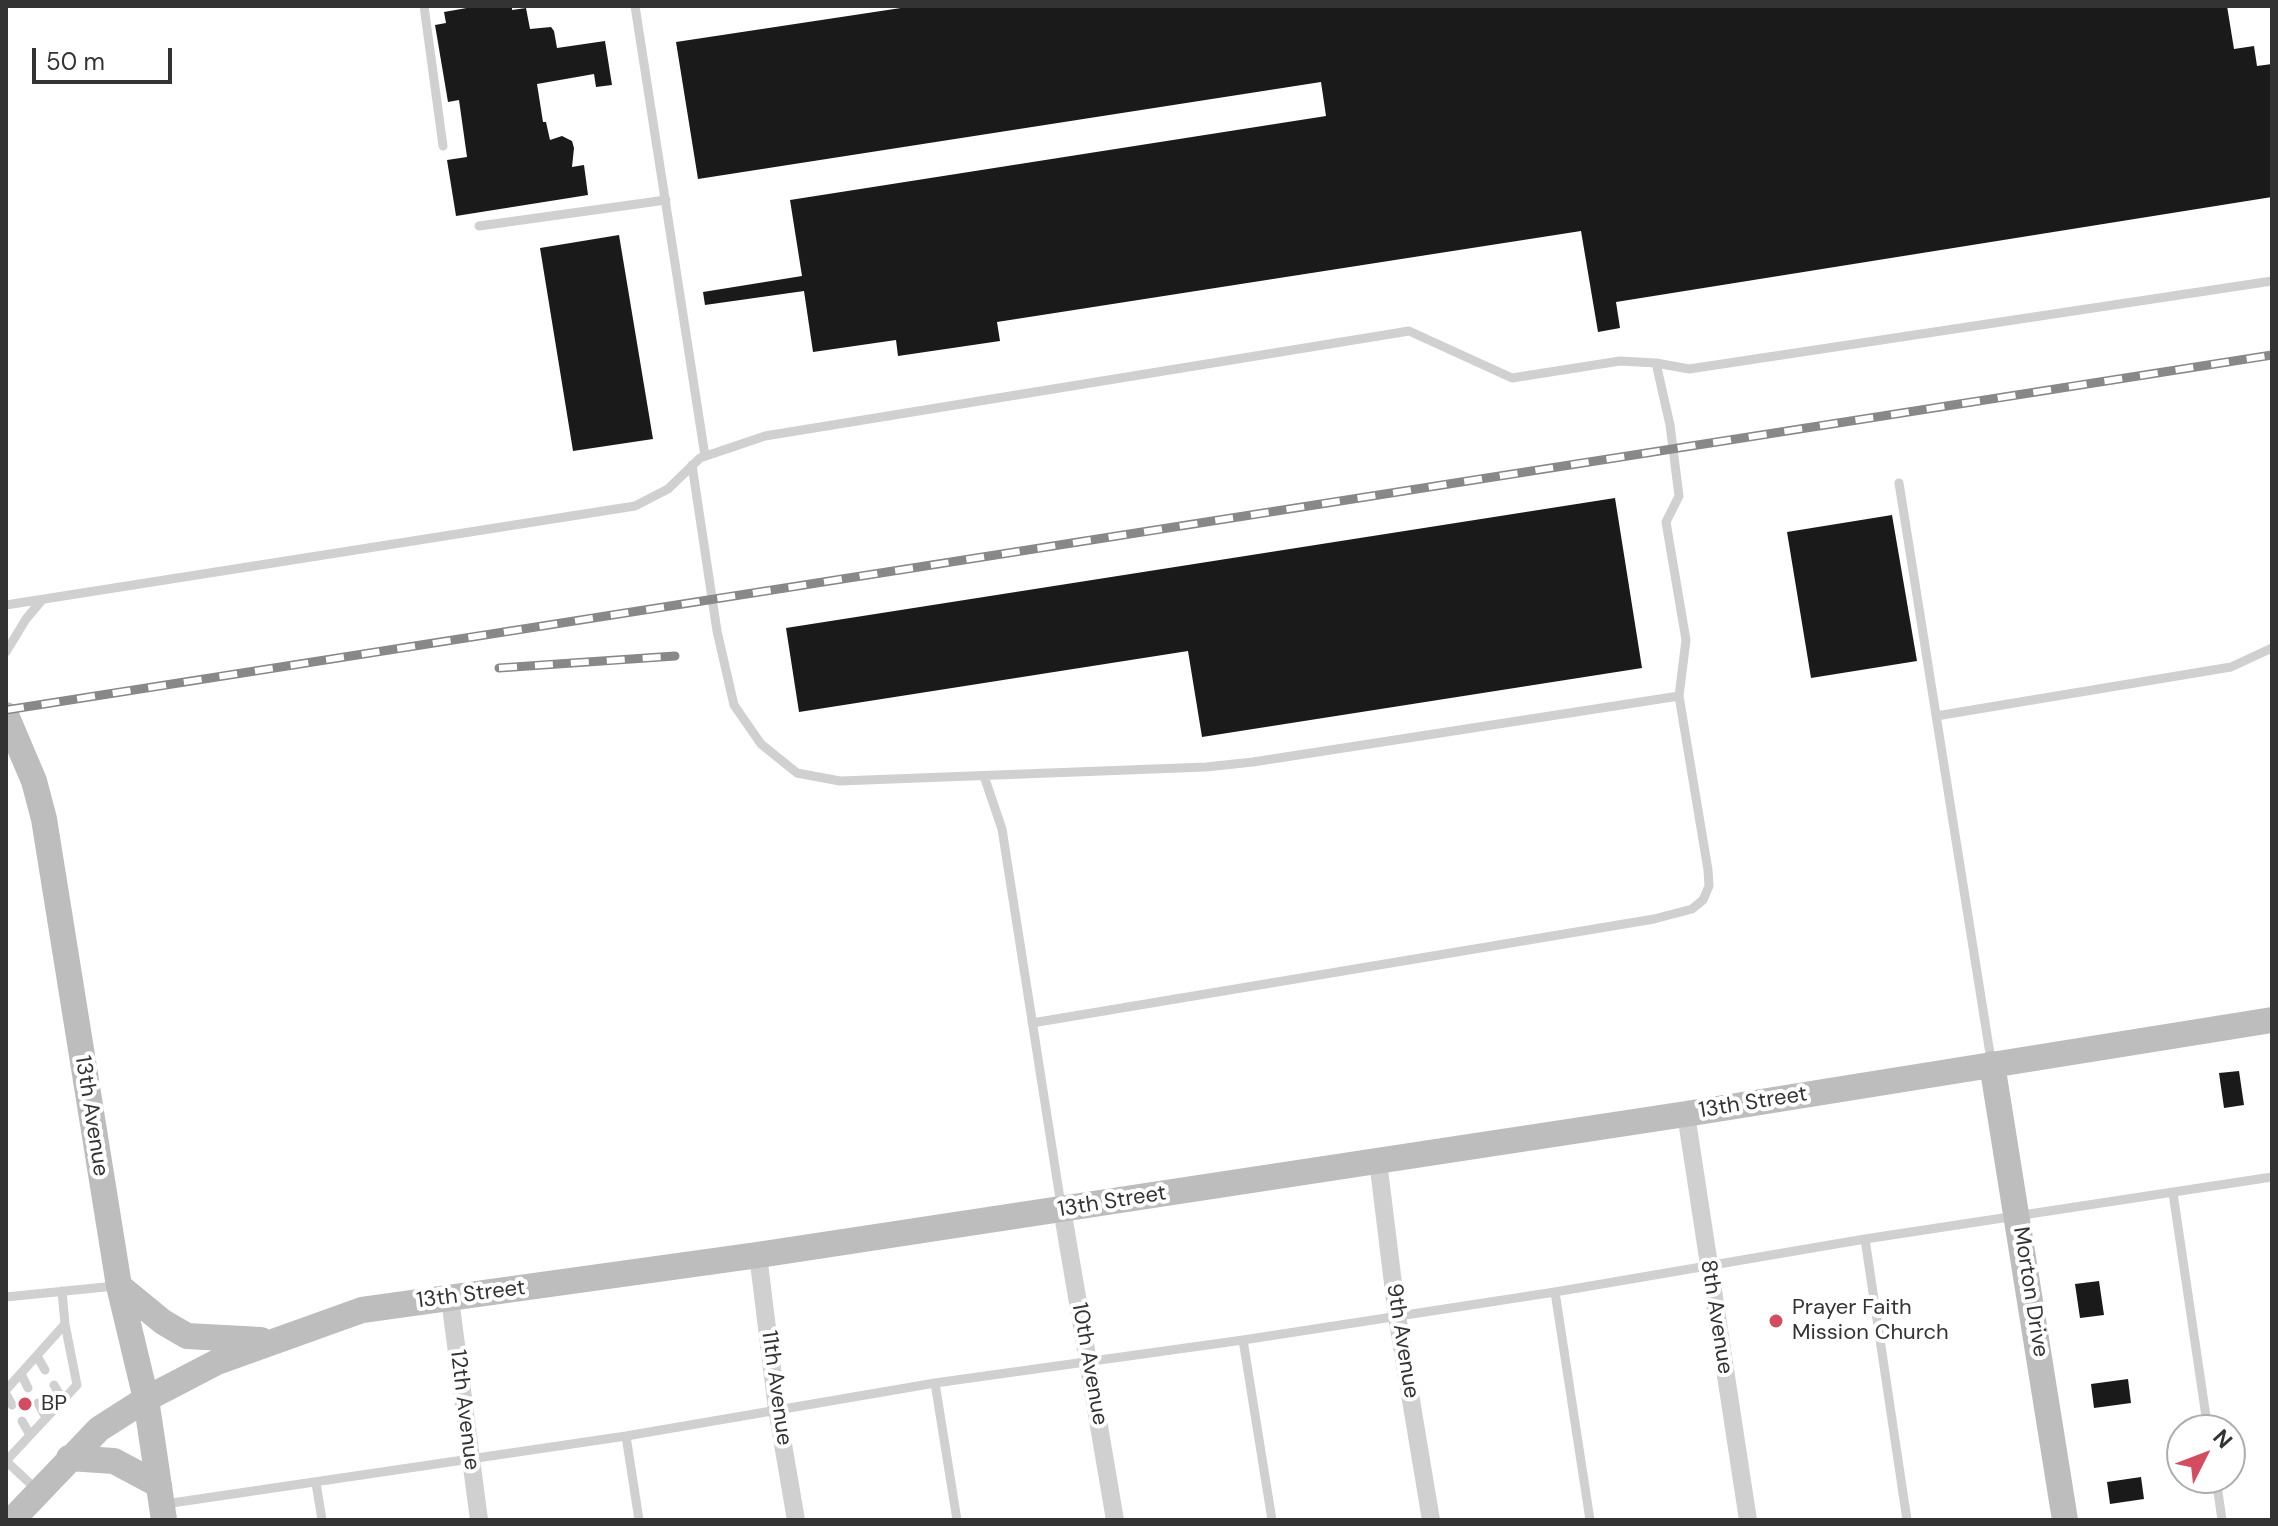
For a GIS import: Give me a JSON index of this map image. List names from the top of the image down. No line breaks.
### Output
{"streets":{"street":["13th Street","13th Avenue","Morton Drive","8th Avenue","9th Avenue","10th Avenue","11th Avenue","12th Avenue"]},"crossings":[["13th Street","13th Avenue"],["13th Street","Morton Drive"],["13th Street","8th Avenue"],["13th Street","9th Avenue"],["13th Street","10th Avenue"],["13th Street","11th Avenue"],["13th Street","12th Avenue"]],"places":["Prayer Faith Mission Church","BP"],"scale_bar":"50 m","north":"top right"}
